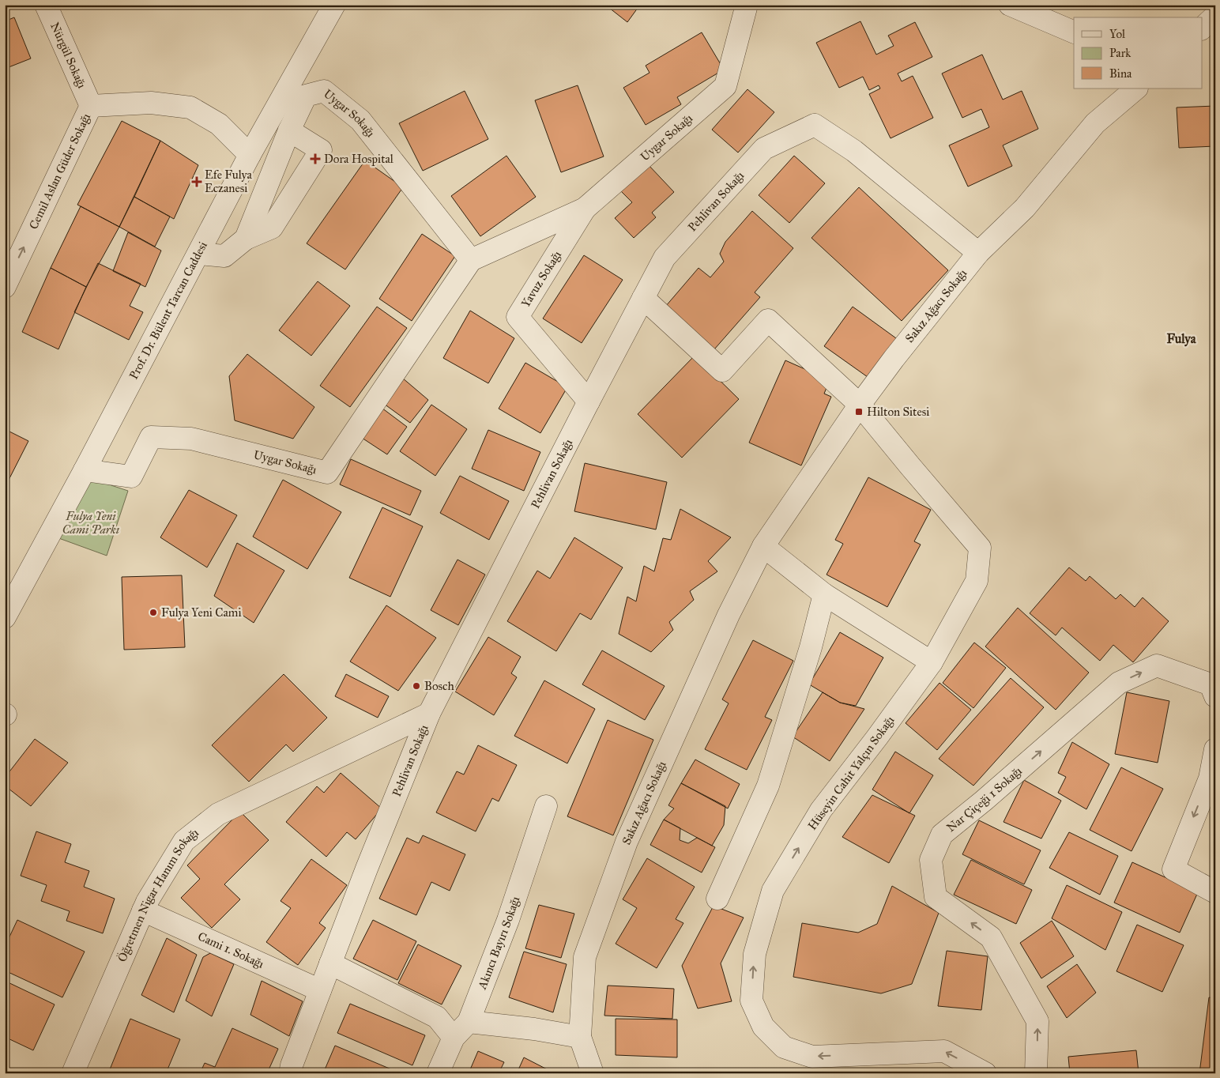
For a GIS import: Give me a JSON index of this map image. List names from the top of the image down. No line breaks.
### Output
{"streets":{"street":["Nürgül Sokağı","Uygar Sokağı","Cemil Aslan Güder Sokağı","Pehlivan Sokağı","Yavuz Sokağı","Sakız Ağacı Sokağı","Prof. Dr. Bülent Tarcan Caddesi","Hüseyin Cahit Yalçın Sokağı","Nar Çiçeği 1 Sokağı","Öğretmen Nigar Hanım Sokağı","Akıncı Bayırı Sokağı","Cami 1. Sokağı"]},"crossings":[["Nürgül Sokağı","Cemil Aslan Güder Sokağı"],["Uygar Sokağı","Yavuz Sokağı"],["Uygar Sokağı","Prof. Dr. Bülent Tarcan Caddesi"],["Cemil Aslan Güder Sokağı","Prof. Dr. Bülent Tarcan Caddesi"],["Pehlivan Sokağı","Yavuz Sokağı"],["Pehlivan Sokağı","Sakız Ağacı Sokağı"],["Pehlivan Sokağı","Hüseyin Cahit Yalçın Sokağı"],["Pehlivan Sokağı","Öğretmen Nigar Hanım Sokağı"],["Pehlivan Sokağı","Cami 1. Sokağı"],["Sakız Ağacı Sokağı","Hüseyin Cahit Yalçın Sokağı"],["Öğretmen Nigar Hanım Sokağı","Cami 1. Sokağı"]],"one_way":["Cemil Aslan Güder Sokağı"],"districts":["Fulya"],"parks":["Fulya Yeni Cami Parkı"],"places":{"health":["Dora Hospital","Efe Fulya Eczanesi"],"transit":["Hilton Sitesi"],"other":["Fulya Yeni Cami","Bosch"]},"legend":["Yol","Park","Bina"]}
